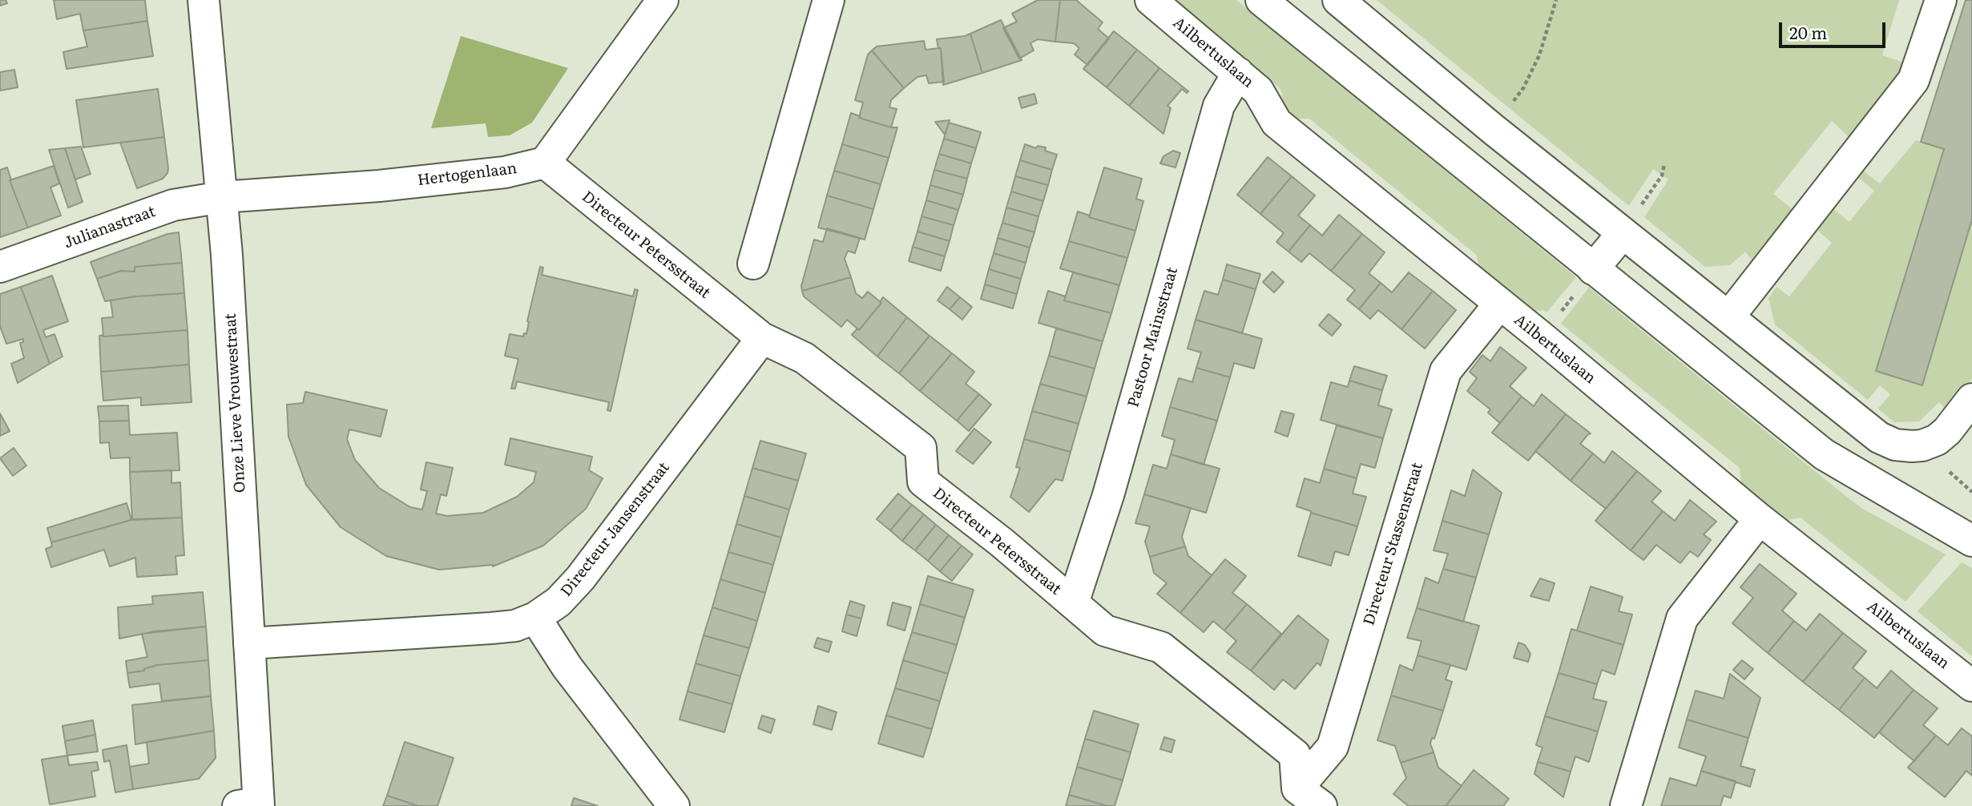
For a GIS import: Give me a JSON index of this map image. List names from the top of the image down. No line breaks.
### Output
{"streets":{"street":["Ailbertuslaan","Hertogenlaan","Julianastraat","Directeur Petersstraat","Pastoor Mainsstraat","Onze Lieve Vrouwestraat","Directeur Jansenstraat","Directeur Stassenstraat"]},"crossings":[["Ailbertuslaan","Pastoor Mainsstraat"],["Ailbertuslaan","Directeur Stassenstraat"],["Hertogenlaan","Julianastraat"],["Hertogenlaan","Directeur Petersstraat"],["Hertogenlaan","Onze Lieve Vrouwestraat"],["Julianastraat","Onze Lieve Vrouwestraat"],["Directeur Petersstraat","Pastoor Mainsstraat"],["Directeur Petersstraat","Directeur Jansenstraat"],["Directeur Petersstraat","Directeur Stassenstraat"],["Onze Lieve Vrouwestraat","Directeur Jansenstraat"]],"scale_bar":"20 m"}
